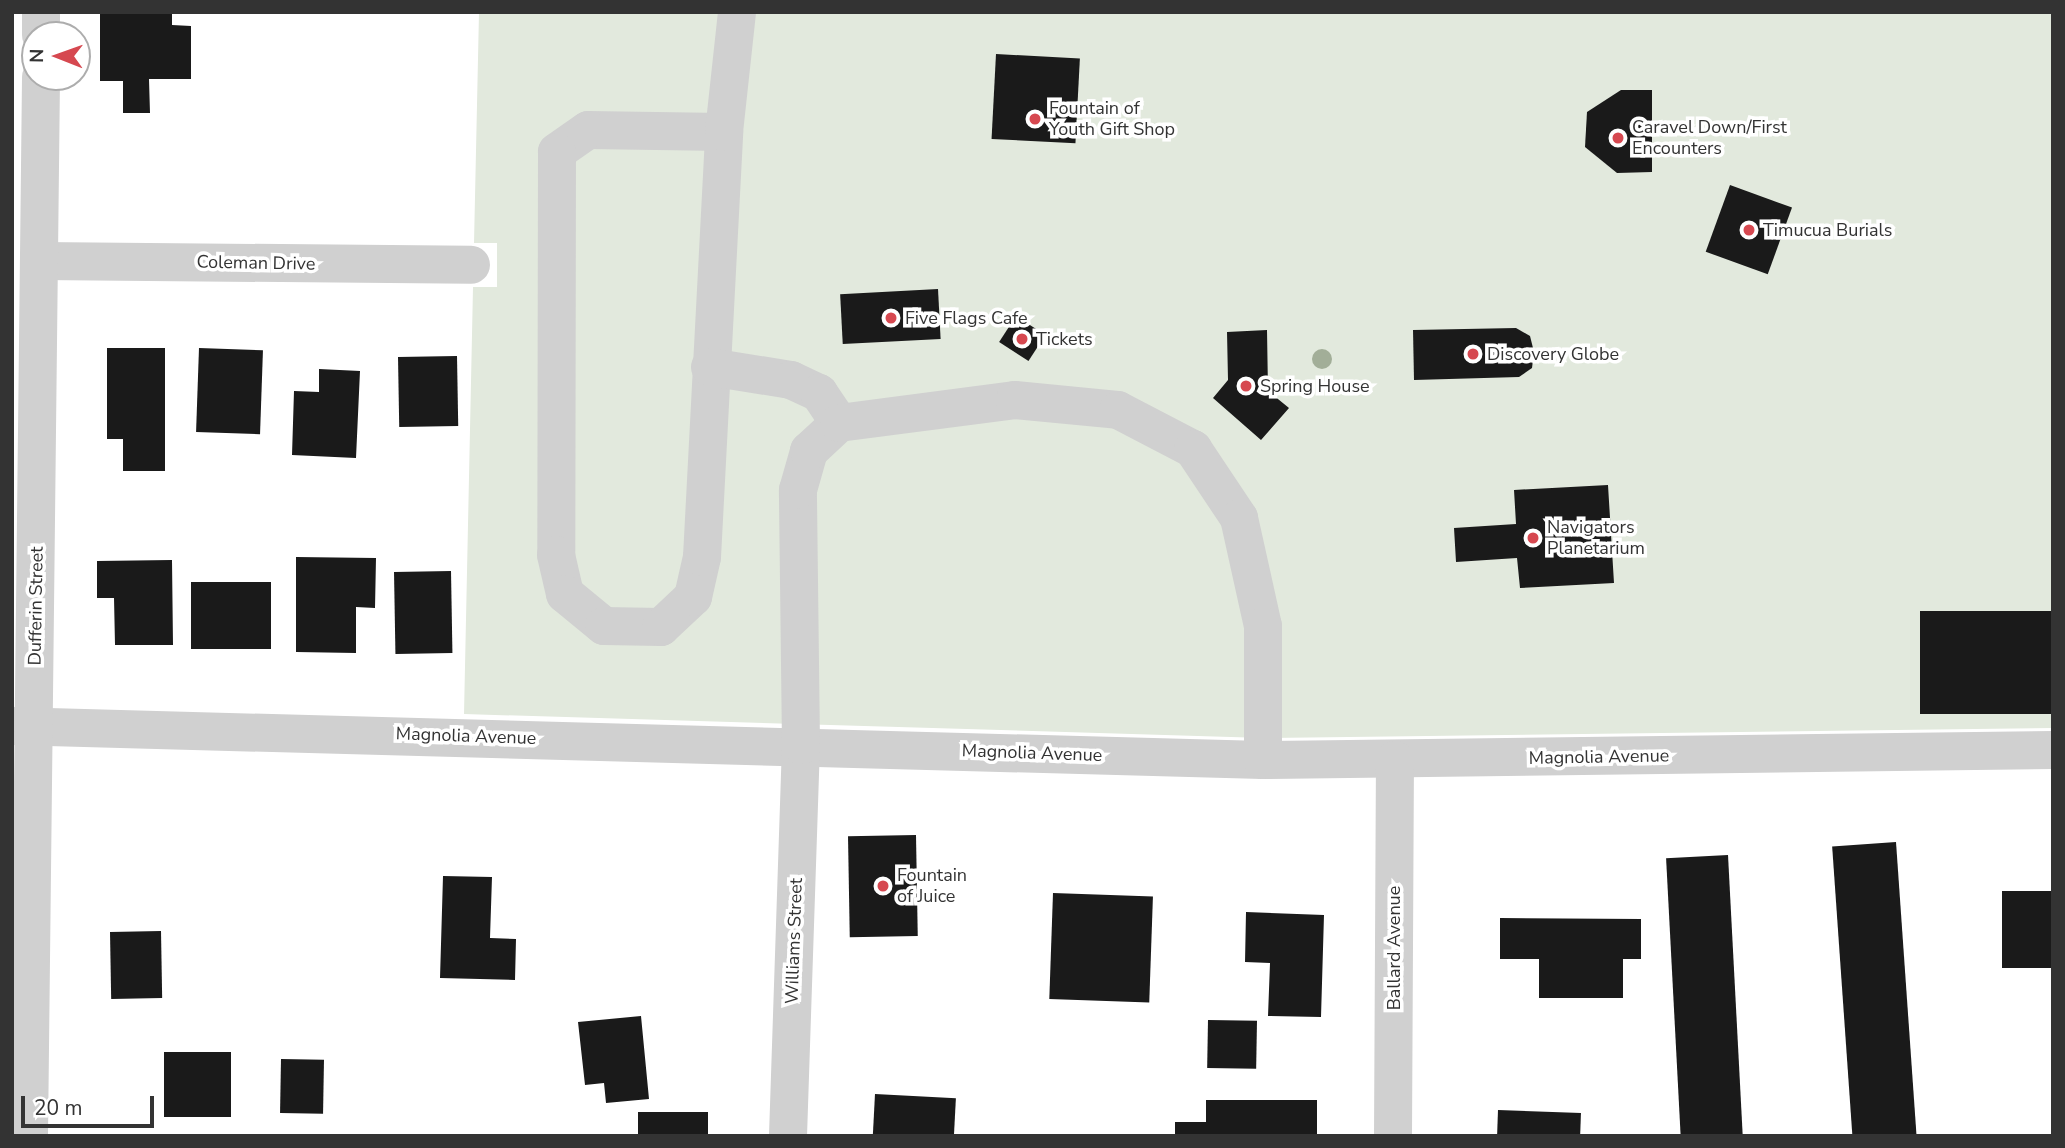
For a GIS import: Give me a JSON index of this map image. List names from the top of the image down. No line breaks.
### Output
{"streets":{"street":["Coleman Drive","Dufferin Street","Magnolia Avenue","Williams Street","Ballard Avenue"]},"crossings":[["Coleman Drive","Dufferin Street"],["Dufferin Street","Magnolia Avenue"],["Magnolia Avenue","Williams Street"],["Magnolia Avenue","Ballard Avenue"]],"places":["Fountain of Youth Gift Shop","Caravel Down/First Encounters","Timucua Burials","Five Flags Cafe","Tickets","Discovery Globe","Spring House","Navigators Planetarium","Fountain of Juice"],"scale_bar":"20 m","north":"left"}
